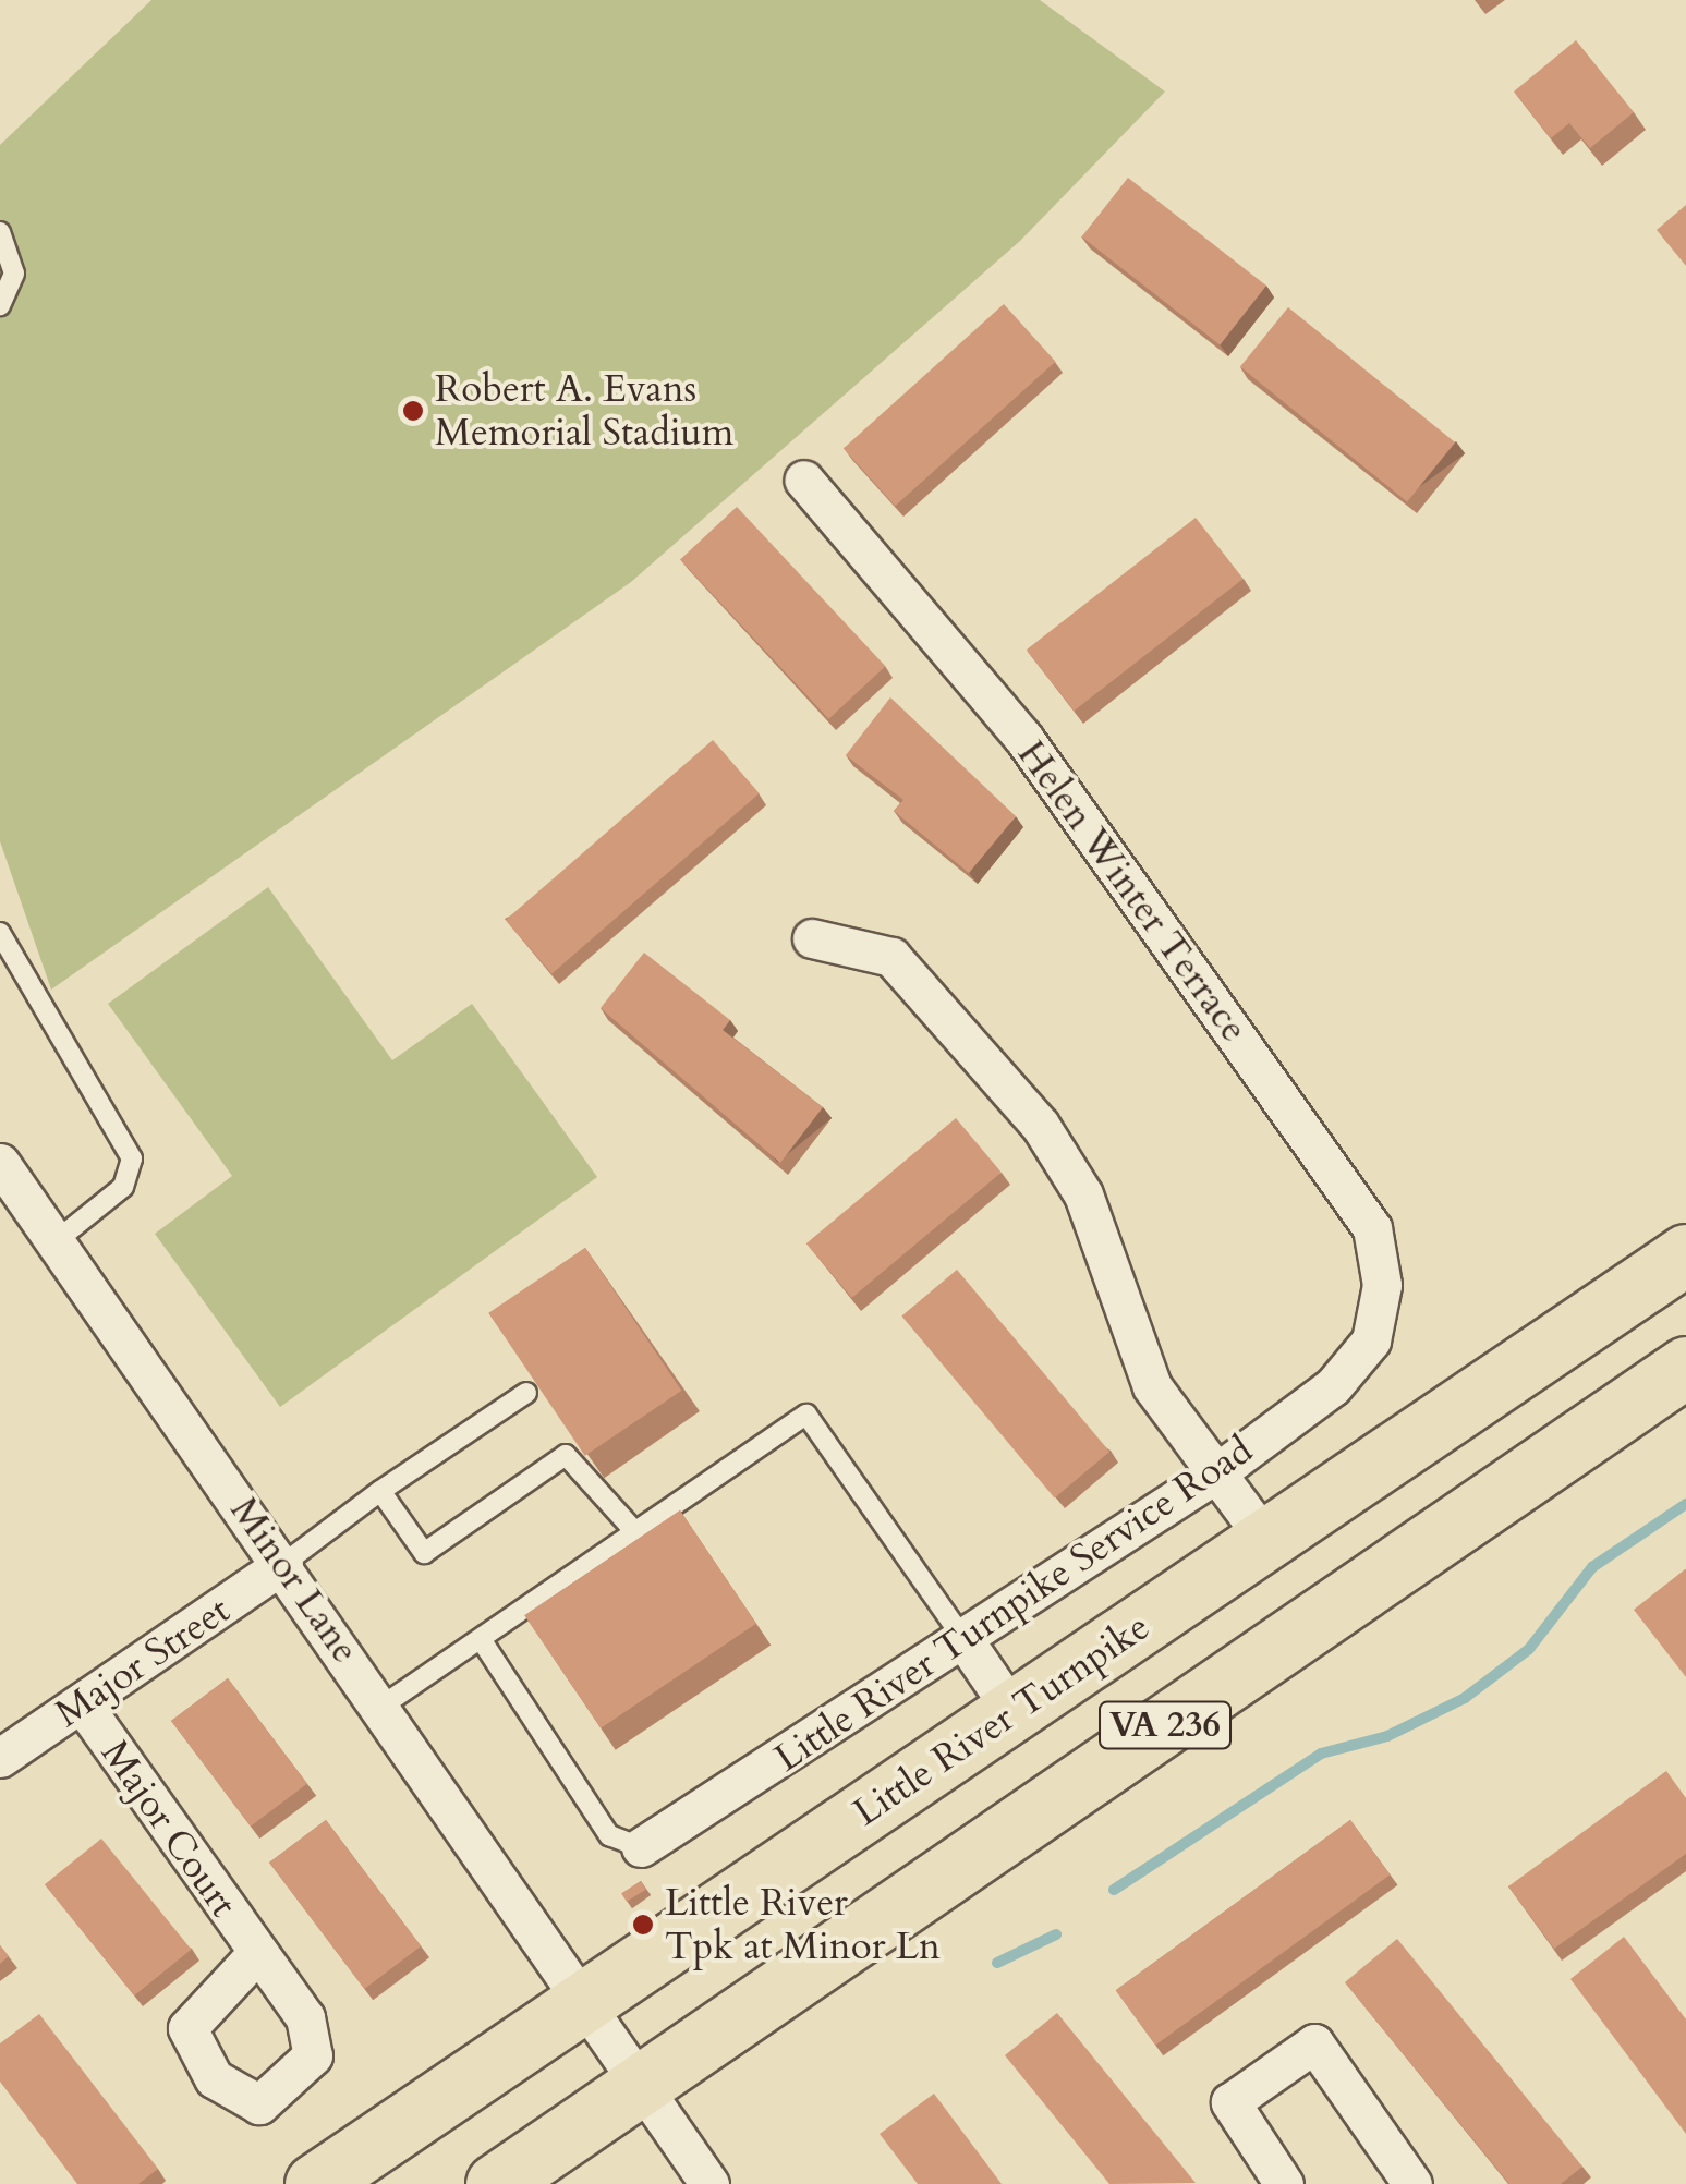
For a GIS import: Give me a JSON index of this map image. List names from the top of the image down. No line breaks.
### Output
{"streets":{"main road":["Little River Turnpike","VA 236"],"street":["Helen Winter Terrace","Minor Lane","Little River Turnpike Service Road","Major Street","Major Court"]},"crossings":[["Helen Winter Terrace","Little River Turnpike Service Road"],["Minor Lane","Major Street"],["Minor Lane","Little River Turnpike"],["Minor Lane","VA 236"],["Major Street","Major Court"]],"places":["Robert A. Evans Memorial Stadium","Little River Tpk at Minor Ln"]}
